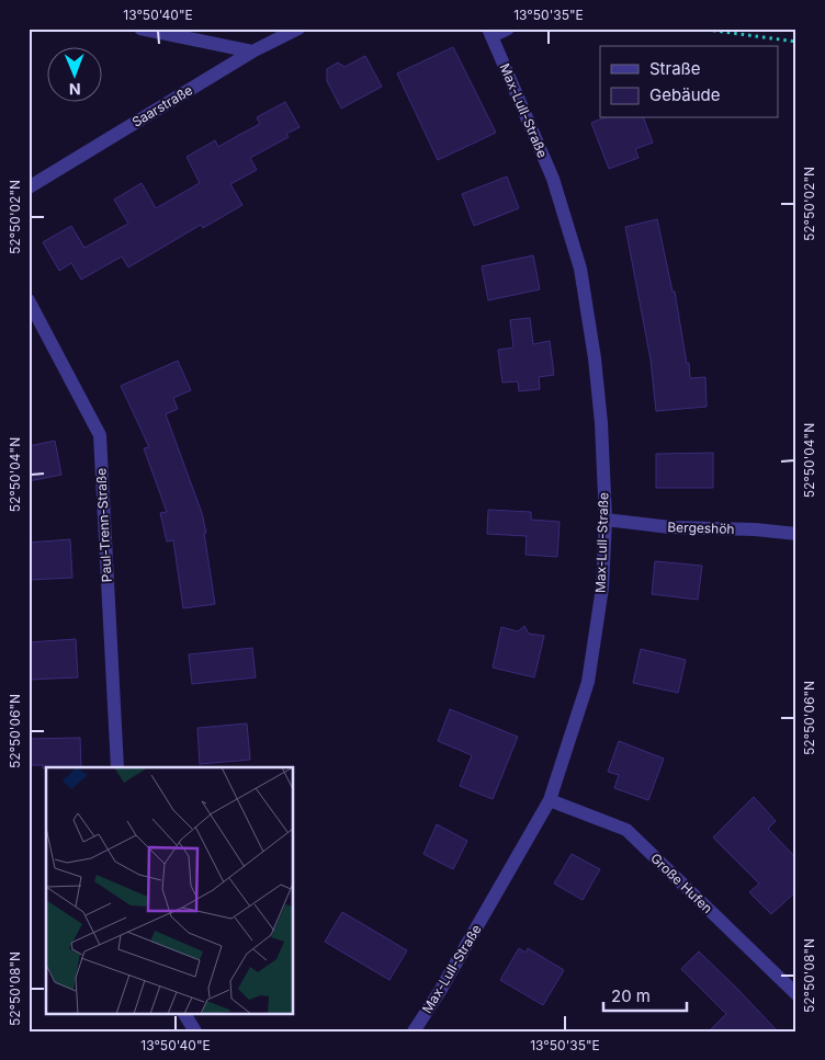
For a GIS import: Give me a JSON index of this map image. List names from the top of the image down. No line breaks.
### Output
{"streets":{"street":["Saarstraße","Max-Lull-Straße","Paul-Trenn-Straße","Bergeshöh","Große Hufen"]},"crossings":[["Max-Lull-Straße","Bergeshöh"],["Max-Lull-Straße","Große Hufen"]],"legend":["Straße","Gebäude"],"scale_bar":"20 m","north":"bottom","coordinates":["13°50'40\"E","13°50'35\"E","52°50'02\"N","52°50'04\"N","52°50'06\"N","52°50'08\"N"]}
